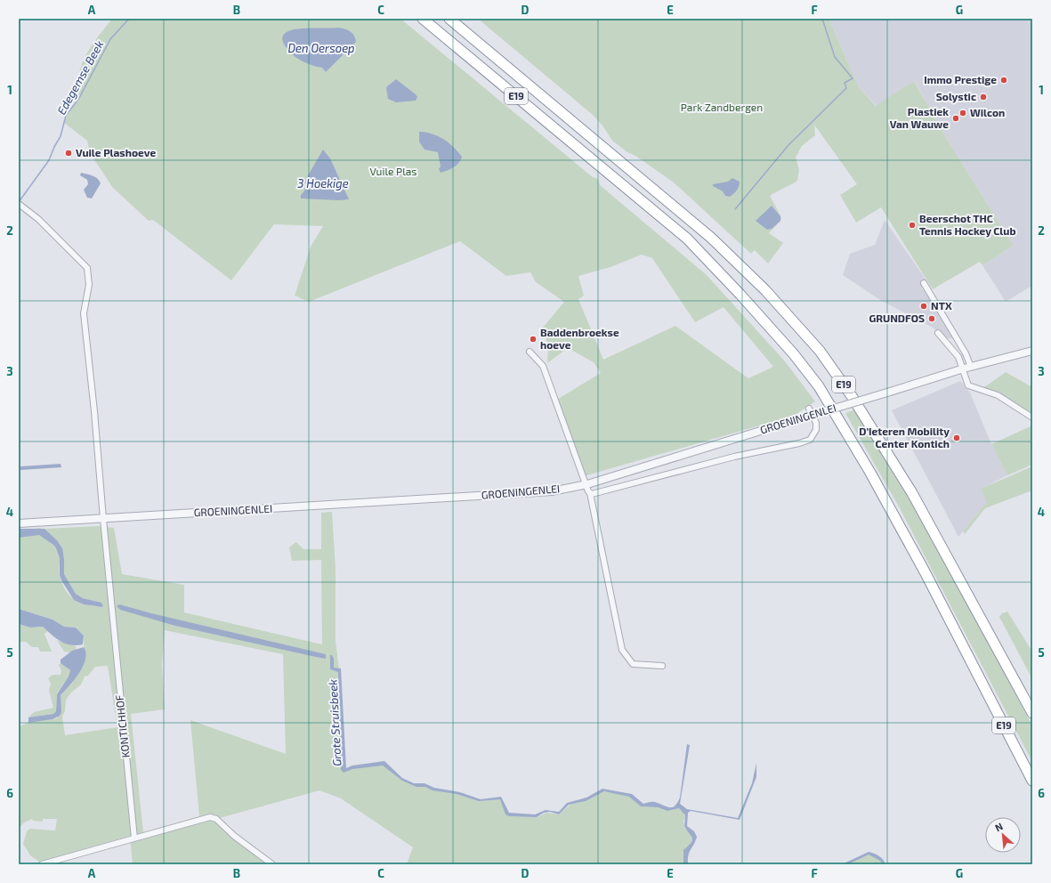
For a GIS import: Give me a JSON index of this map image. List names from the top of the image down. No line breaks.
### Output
{"streets":{"highway":["E19"],"street":["GROENINGENLEI","KONTICHHOF"]},"crossings":[["GROENINGENLEI","KONTICHHOF"]],"water":["Den Oersoep","Edegemse Beek","3 Hoekige","Grote Struisbeek"],"parks":["Park Zandbergen","Vuile Plas"],"places":["Immo Prestige","Solystic","Wilcon","Plastiek Van Wauwe","Vuile Plashoeve","Beerschot THC Tennis Hockey Club","NTX","GRUNDFOS","Baddenbroekse hoeve","D’Ieteren Mobility Center Kontich"],"north":"top left","grid":{"columns":["A","B","C","D","E","F","G"],"rows":["1","2","3","4","5","6"]}}
